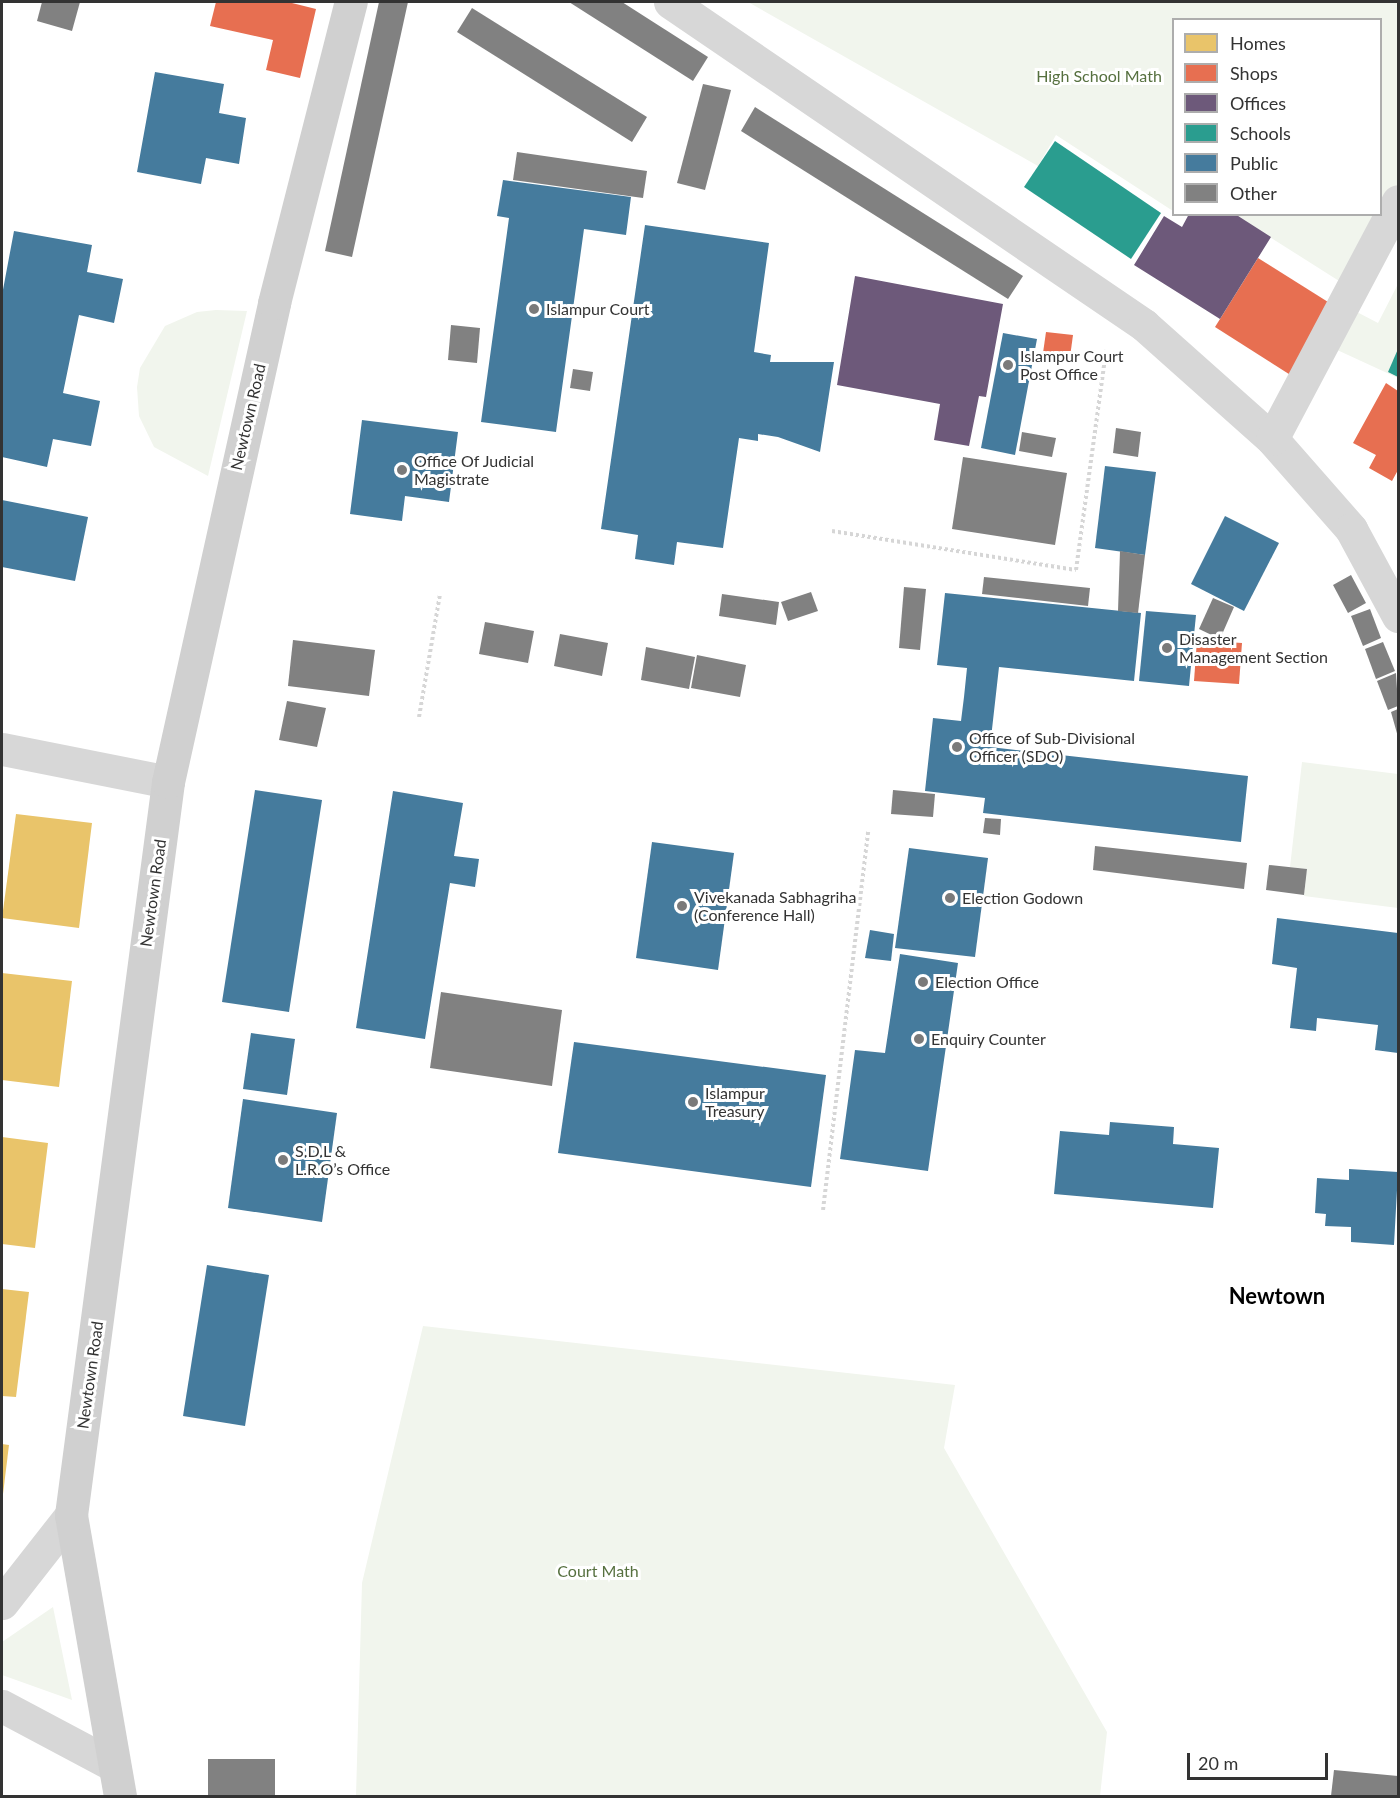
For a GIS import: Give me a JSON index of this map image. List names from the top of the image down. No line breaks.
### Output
{"streets":{"street":["Newtown Road"]},"districts":["Newtown"],"parks":["High School Math","Court Math"],"places":["Islampur Court","Islampur Court Post Office","Office Of Judicial Magistrate","Disaster Management Section","Office of Sub-Divisional Officer (SDO)","Election Godown","Vivekanada Sabhagriha (Conference Hall)","Election Office","Enquiry Counter","Islampur Treasury","S.D.L & L.R.O’s Office"],"legend":["Homes","Shops","Offices","Schools","Public","Other"],"scale_bar":"20 m"}
